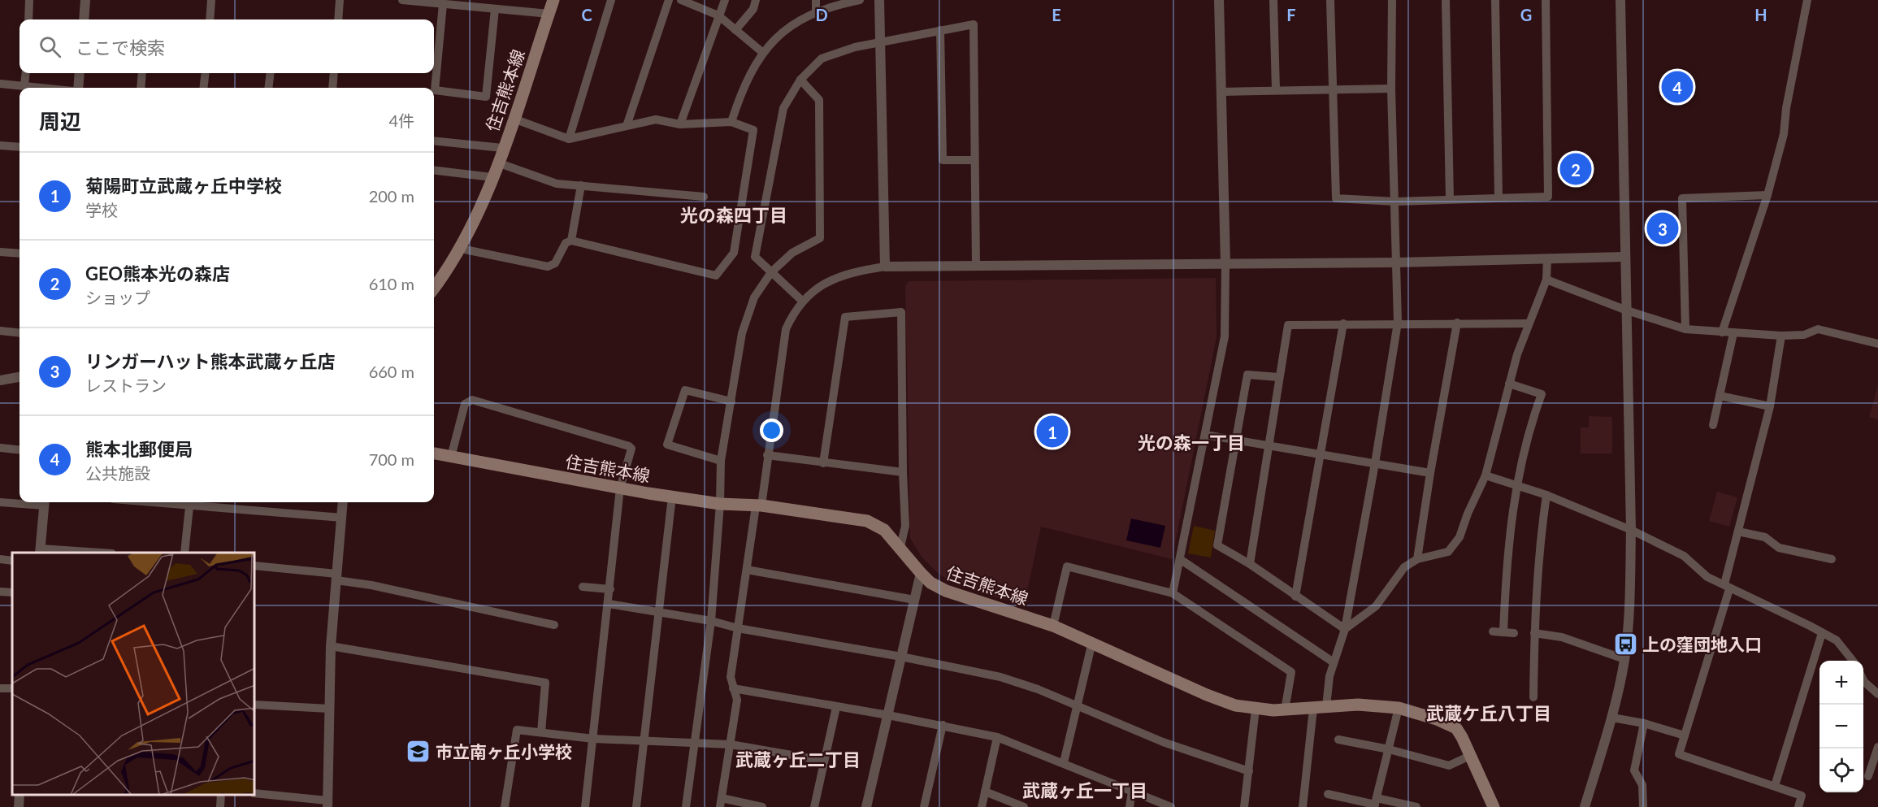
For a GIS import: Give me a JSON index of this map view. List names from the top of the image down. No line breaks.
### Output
{"streets":{"main road":["住吉熊本線"]},"districts":["光の森四丁目","光の森一丁目","武蔵ケ丘八丁目","武蔵ヶ丘二丁目","武蔵ヶ丘一丁目"],"places":{"bus stop":["上の窪団地入口"],"school or university":["市立南ヶ丘小学校"]},"page":{"search":"ここで検索","pins":["4","2","3","1"],"heading":["周辺","4件"],"list":[{"mark":"1","name":"菊陽町立武蔵ヶ丘中学校","note":"学校","value":"200 m"},{"mark":"2","name":"GEO熊本光の森店","note":"ショップ","value":"610 m"},{"mark":"3","name":"リンガーハット熊本武蔵ヶ丘店","note":"レストラン","value":"660 m"},{"mark":"4","name":"熊本北郵便局","note":"公共施設","value":"700 m"}],"map_buttons":["+","−"]},"grid":{"columns":["C","D","E","F","G","H"]}}
